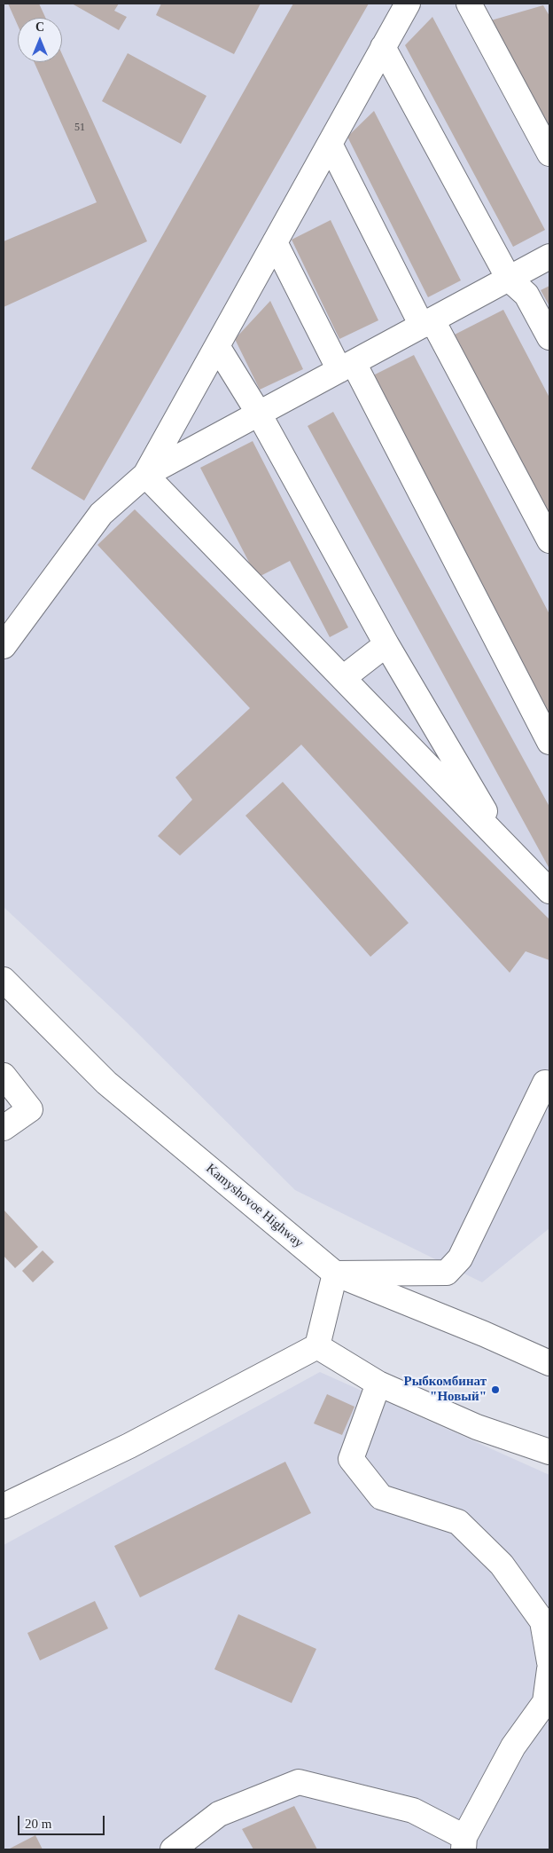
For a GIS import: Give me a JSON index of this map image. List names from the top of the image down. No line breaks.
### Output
{"streets":{"main road":["Kamyshovoe Highway"]},"places":["Рыбкомбинат \"Новый\""],"house_numbers":["51"],"scale_bar":"20 m","north":"top"}
